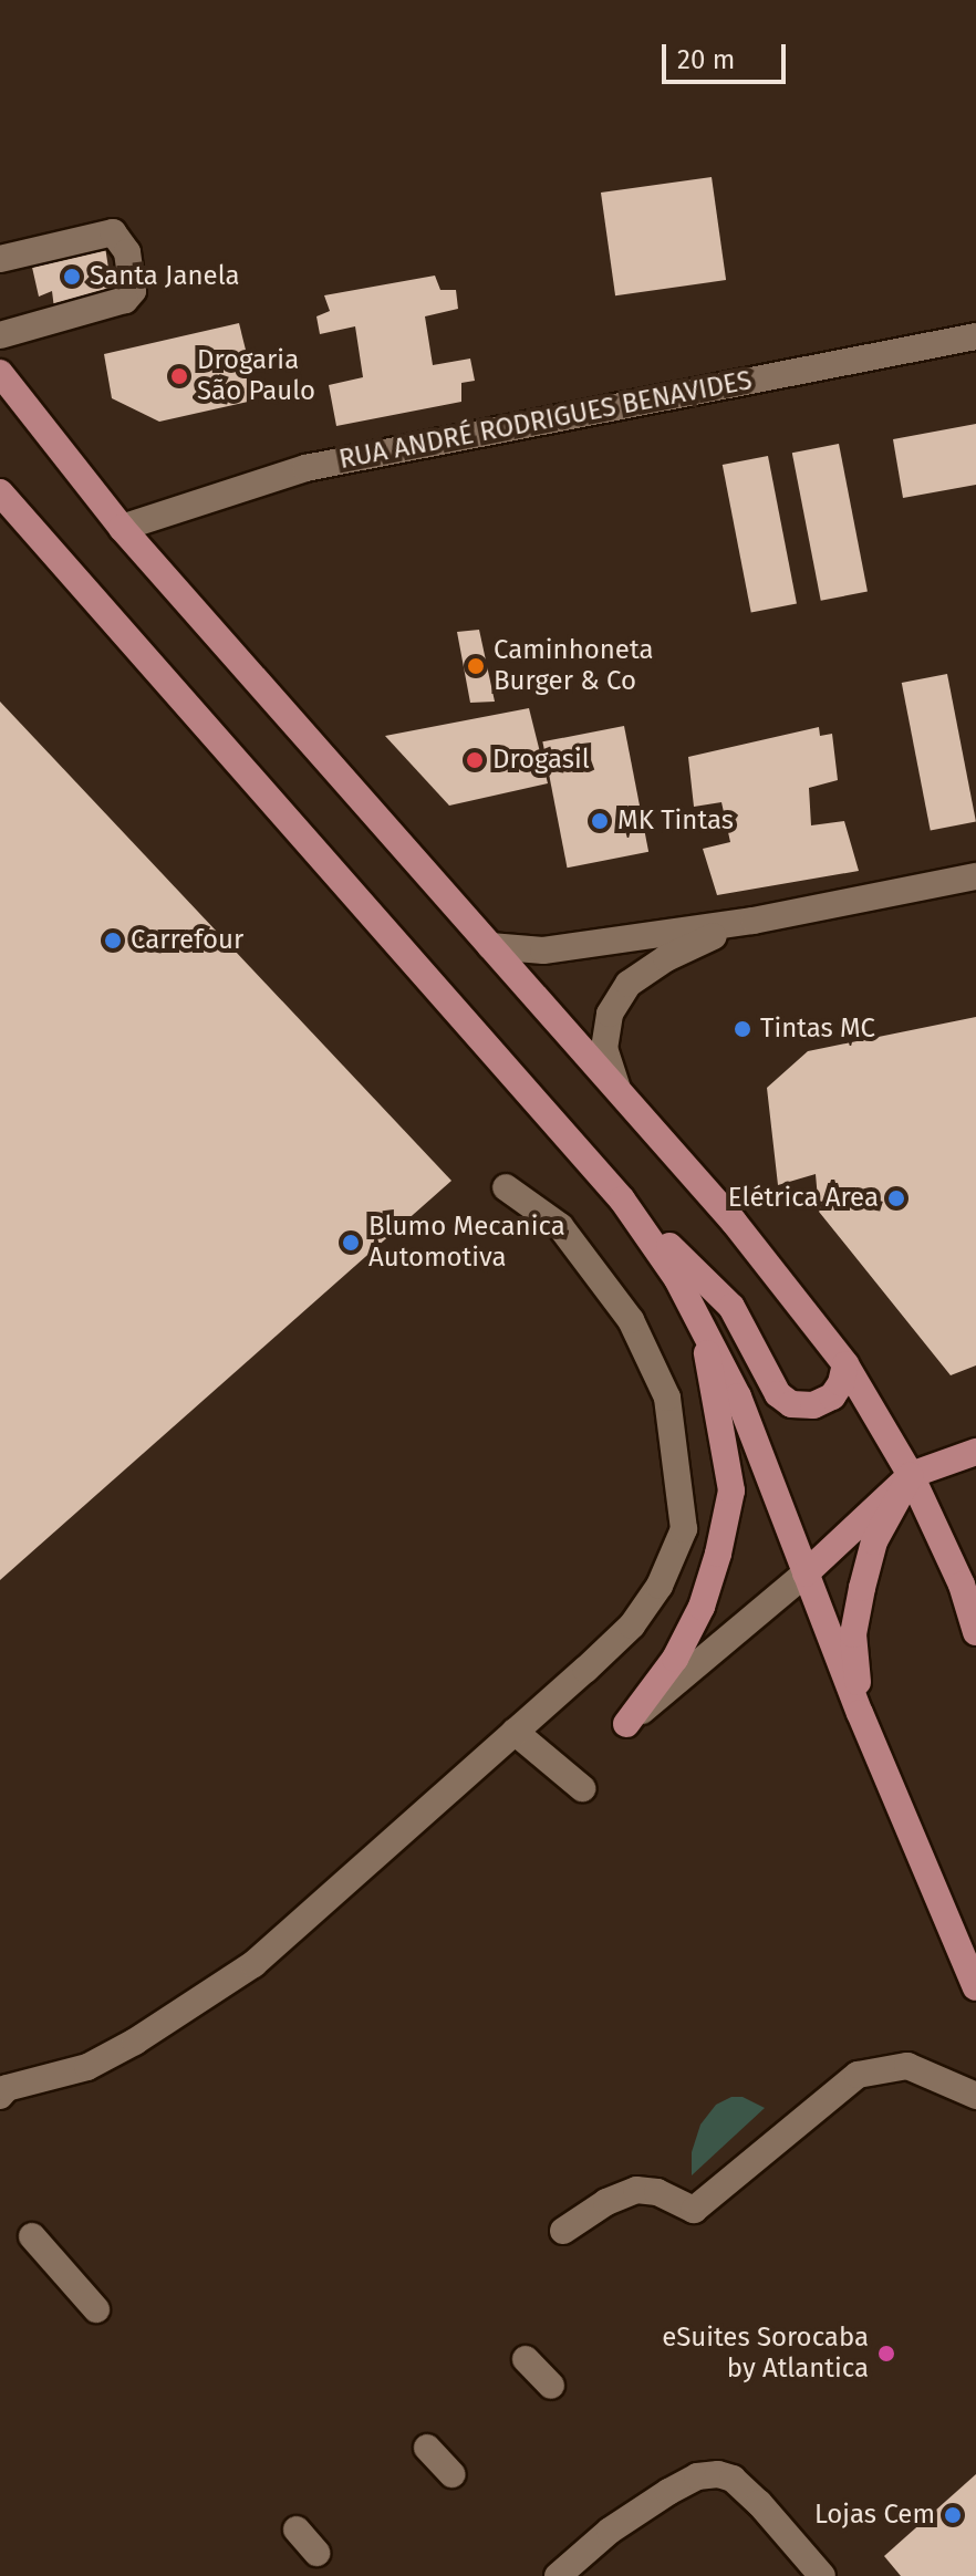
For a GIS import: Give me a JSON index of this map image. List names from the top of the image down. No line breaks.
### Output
{"streets":{"street":["RUA ANDRÉ RODRIGUES BENAVIDES"]},"places":["Santa Janela","Drogaria São Paulo","Caminhoneta Burger & Co","Drogasil","MK Tintas","Carrefour","Tintas MC","Elétrica Area","Blumo Mecanica Automotiva","eSuites Sorocaba by Atlantica","Lojas Cem"],"scale_bar":"20 m"}
